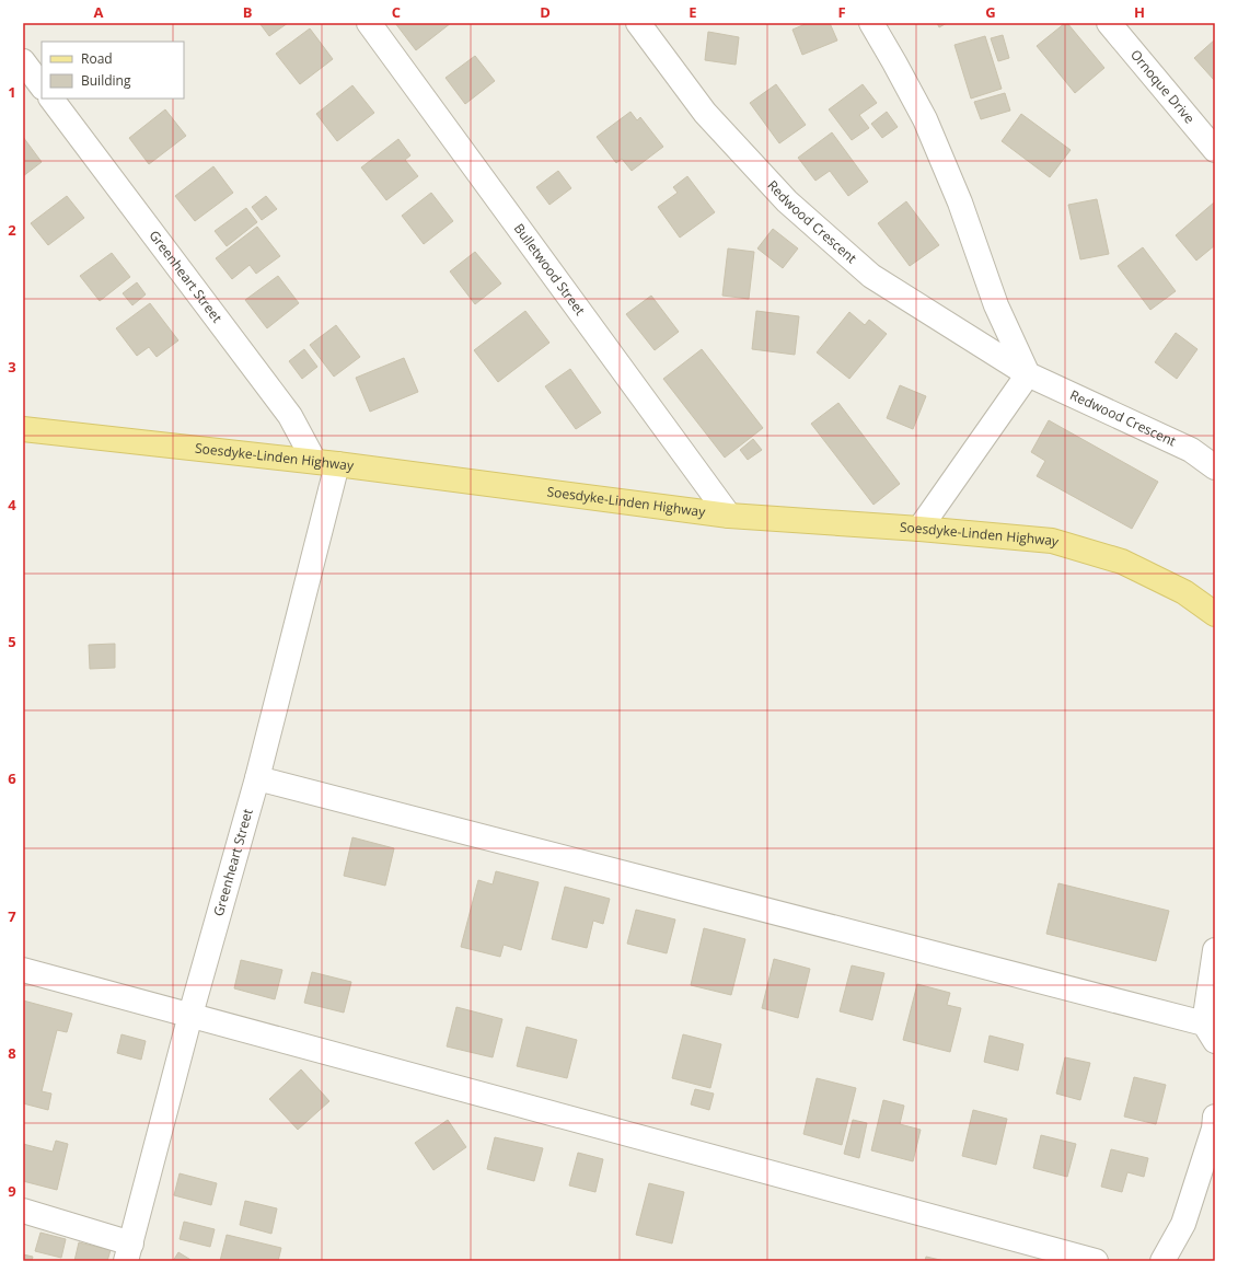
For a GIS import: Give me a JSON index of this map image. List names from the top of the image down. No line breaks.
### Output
{"streets":{"main road":["Soesdyke-Linden Highway"],"street":["Ornoque Drive","Redwood Crescent","Bulletwood Street","Greenheart Street"]},"crossings":[["Bulletwood Street","Soesdyke-Linden Highway"],["Greenheart Street","Soesdyke-Linden Highway"]],"legend":["Road","Building"],"grid":{"columns":["A","B","C","D","E","F","G","H"],"rows":["1","2","3","4","5","6","7","8","9"]}}
